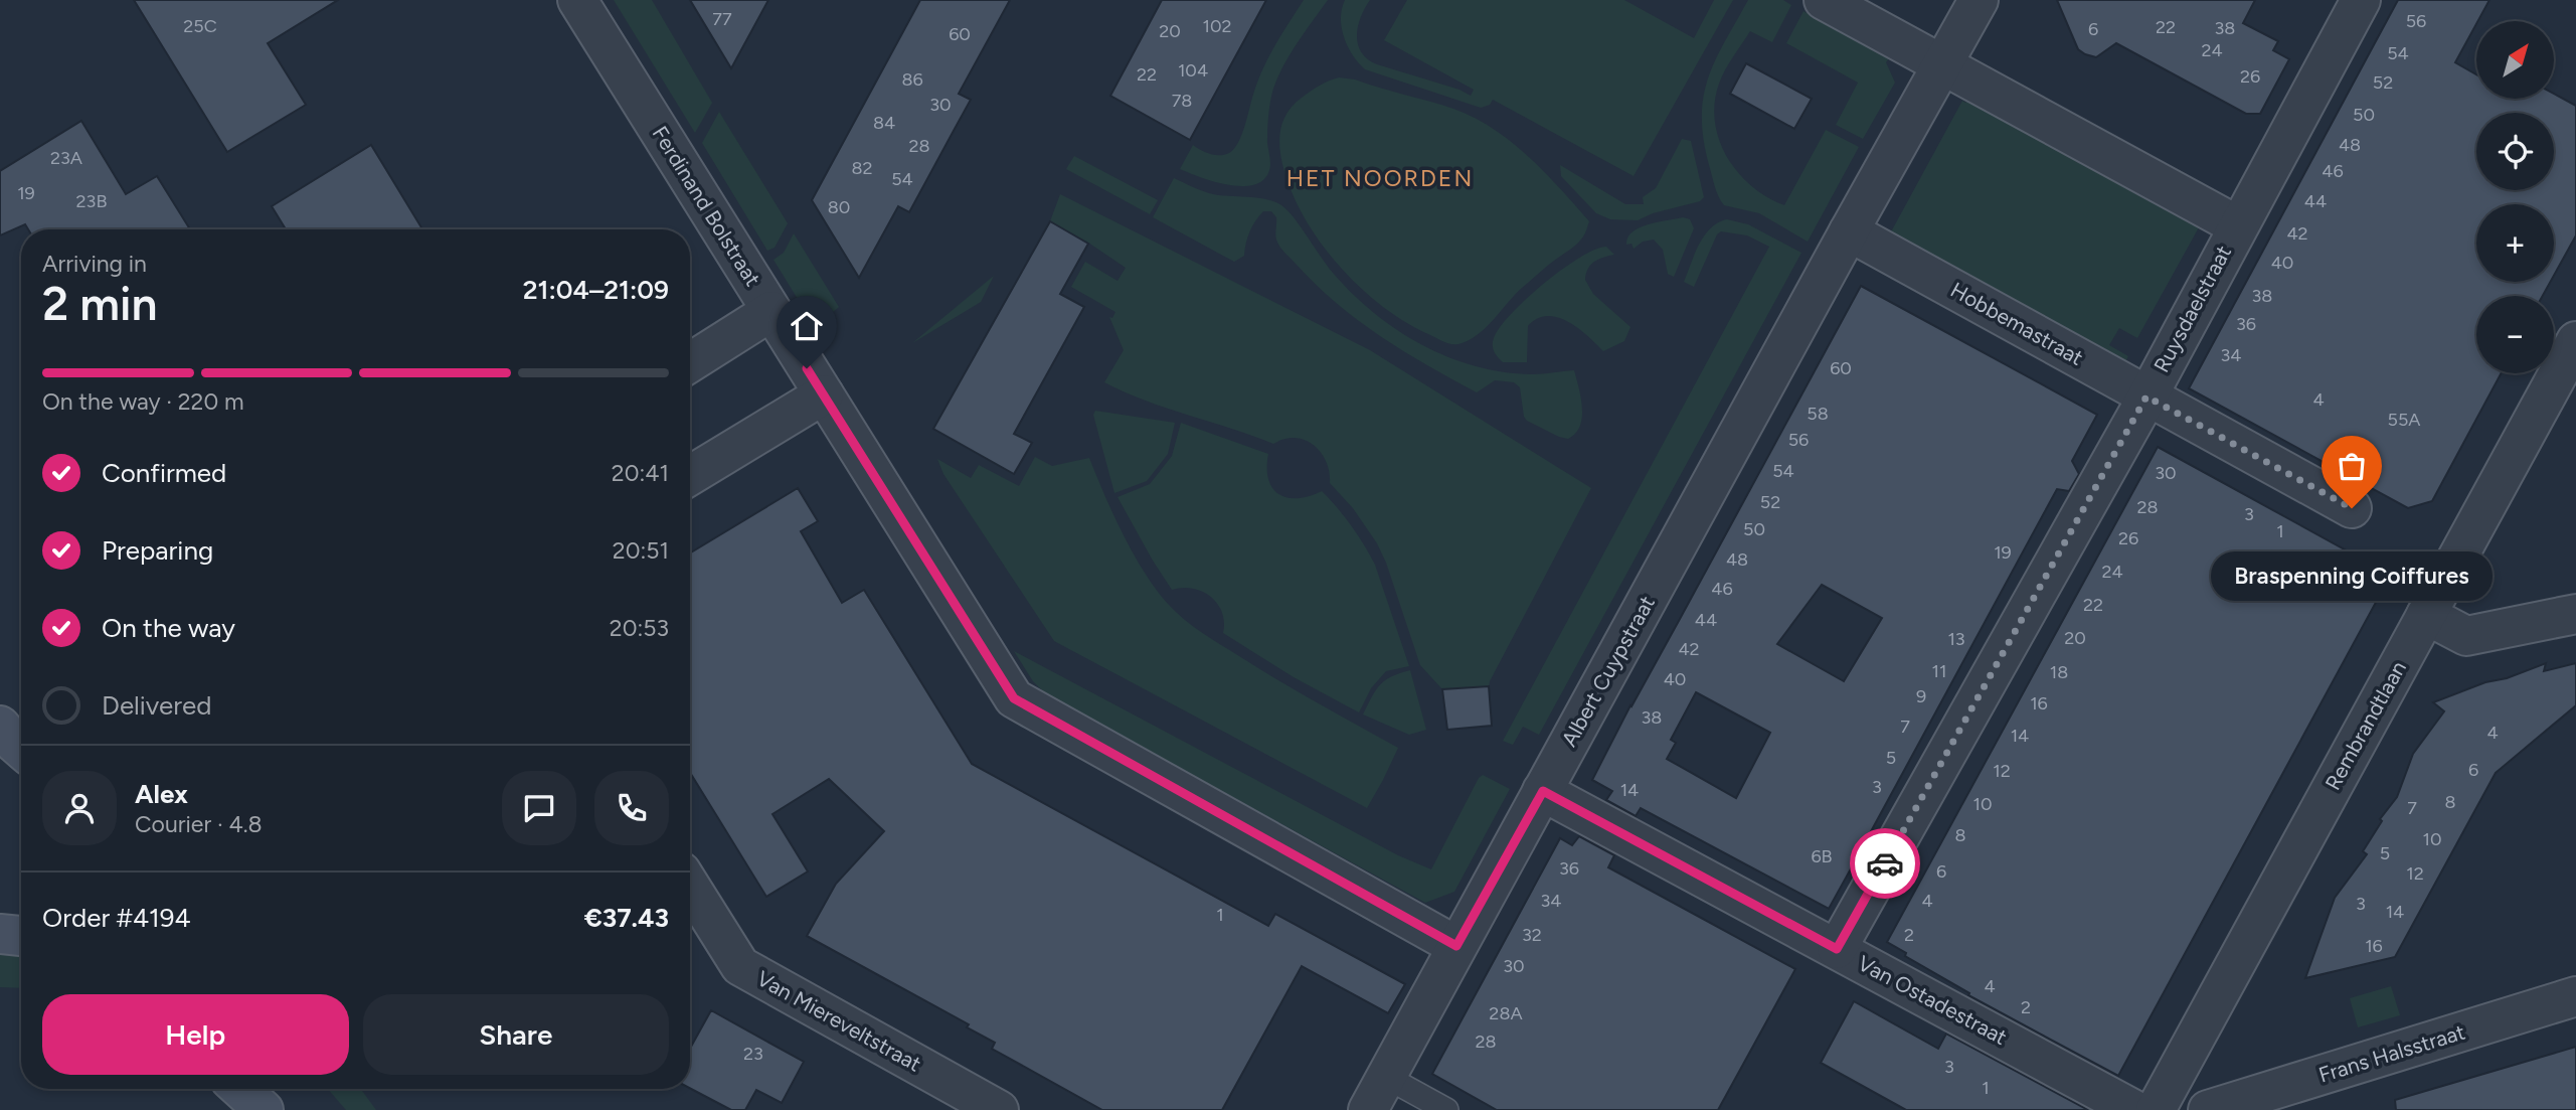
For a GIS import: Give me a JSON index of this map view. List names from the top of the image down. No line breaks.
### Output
{"streets":{"street":["Ferdinand Bolstraat","Ruysdaelstraat","Hobbemastraat","Albert Cuypstraat","Rembrandtlaan","Van Ostadestraat","Van Miereveltstraat","Frans Halsstraat"]},"crossings":[["Ferdinand Bolstraat","Albert Cuypstraat"],["Ruysdaelstraat","Hobbemastraat"],["Ruysdaelstraat","Van Ostadestraat"],["Hobbemastraat","Albert Cuypstraat"],["Albert Cuypstraat","Van Ostadestraat"]],"districts":["HET NOORDEN"],"places":["Braspenning Coiffures"],"house_numbers":["77","56","25C","102","22","38","6","20","60","24","54","104","22","26","86","52","78","30","50","84","48","28","23A","82","46","54","19","23B","44","80","42","40","38","36","34","60","4","58","55A","56","54","30","52","28","3","50","1","26","19","48","24","46","22","44","20","13","42","11","18","40","9","16","38","7","4","14","5","6","12","3","14","8","10","7","8","10","5","6B","36","6","12","34","4","3","14","1","32","2","16","30","4","2","28A","28","23","3","1"],"north":"top right","page":{"map_buttons":["+","−"],"heading":["2 min","Arriving in","21:04–21:09"],"panel":["Alex","Courier · 4.8","Order #4194","€37.43"],"bar":"On the way · 220 m","list":[["Confirmed","20:41"],["Preparing","20:51"],["On the way","20:53"],"Delivered"],"bubble":"Braspenning Coiffures","buttons":["Help","Share"]}}
